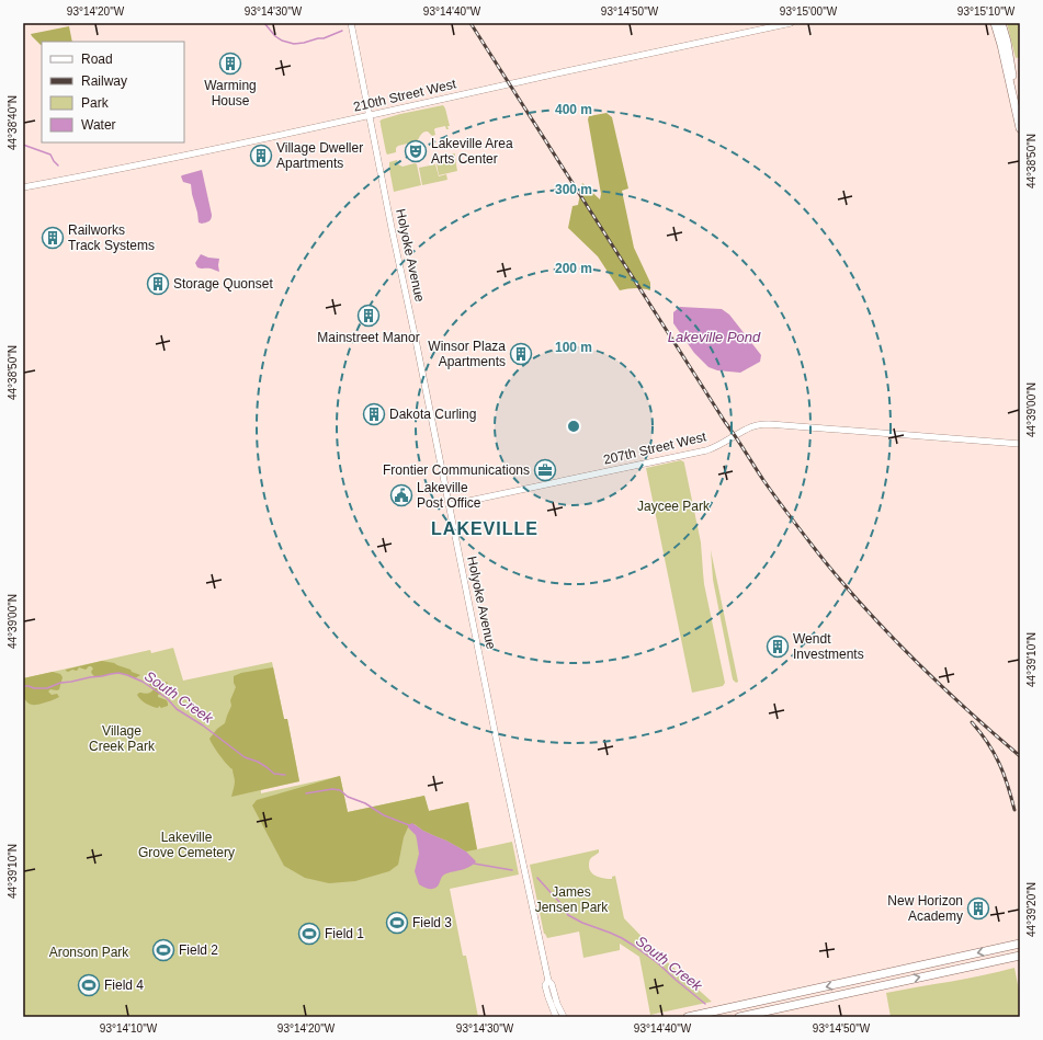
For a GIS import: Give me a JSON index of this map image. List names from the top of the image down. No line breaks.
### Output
{"streets":{"street":["210th Street West","Holyoke Avenue","207th Street West"]},"crossings":[["210th Street West","Holyoke Avenue"],["Holyoke Avenue","207th Street West"]],"districts":["LAKEVILLE"],"water":["Lakeville Pond","South Creek"],"parks":["Jaycee Park","Village Creek Park","Lakeville Grove Cemetery","James Jensen Park","Aronson Park"],"places":{"building":["Warming House","Village Dweller Apartments","Railworks Track Systems","Storage Quonset","Mainstreet Manor","Winsor Plaza Apartments","Dakota Curling","Wendt Investments","New Horizon Academy"],"theatre":["Lakeville Area Arts Center"],"office":["Frontier Communications"],"public building":["Lakeville Post Office"],"sports":["Field 3","Field 1","Field 2","Field 4"]},"legend":["Road","Railway","Park","Water"],"coordinates":["93°14'20\"W","93°14'30\"W","93°14'40\"W","93°14'50\"W","93°15'00\"W","93°15'10\"W","44°38'40\"N","44°38'50\"N","44°39'00\"N","44°39'10\"N","44°39'20\"N","93°14'10\"W"],"rings":["400 m","300 m","200 m","100 m"]}
